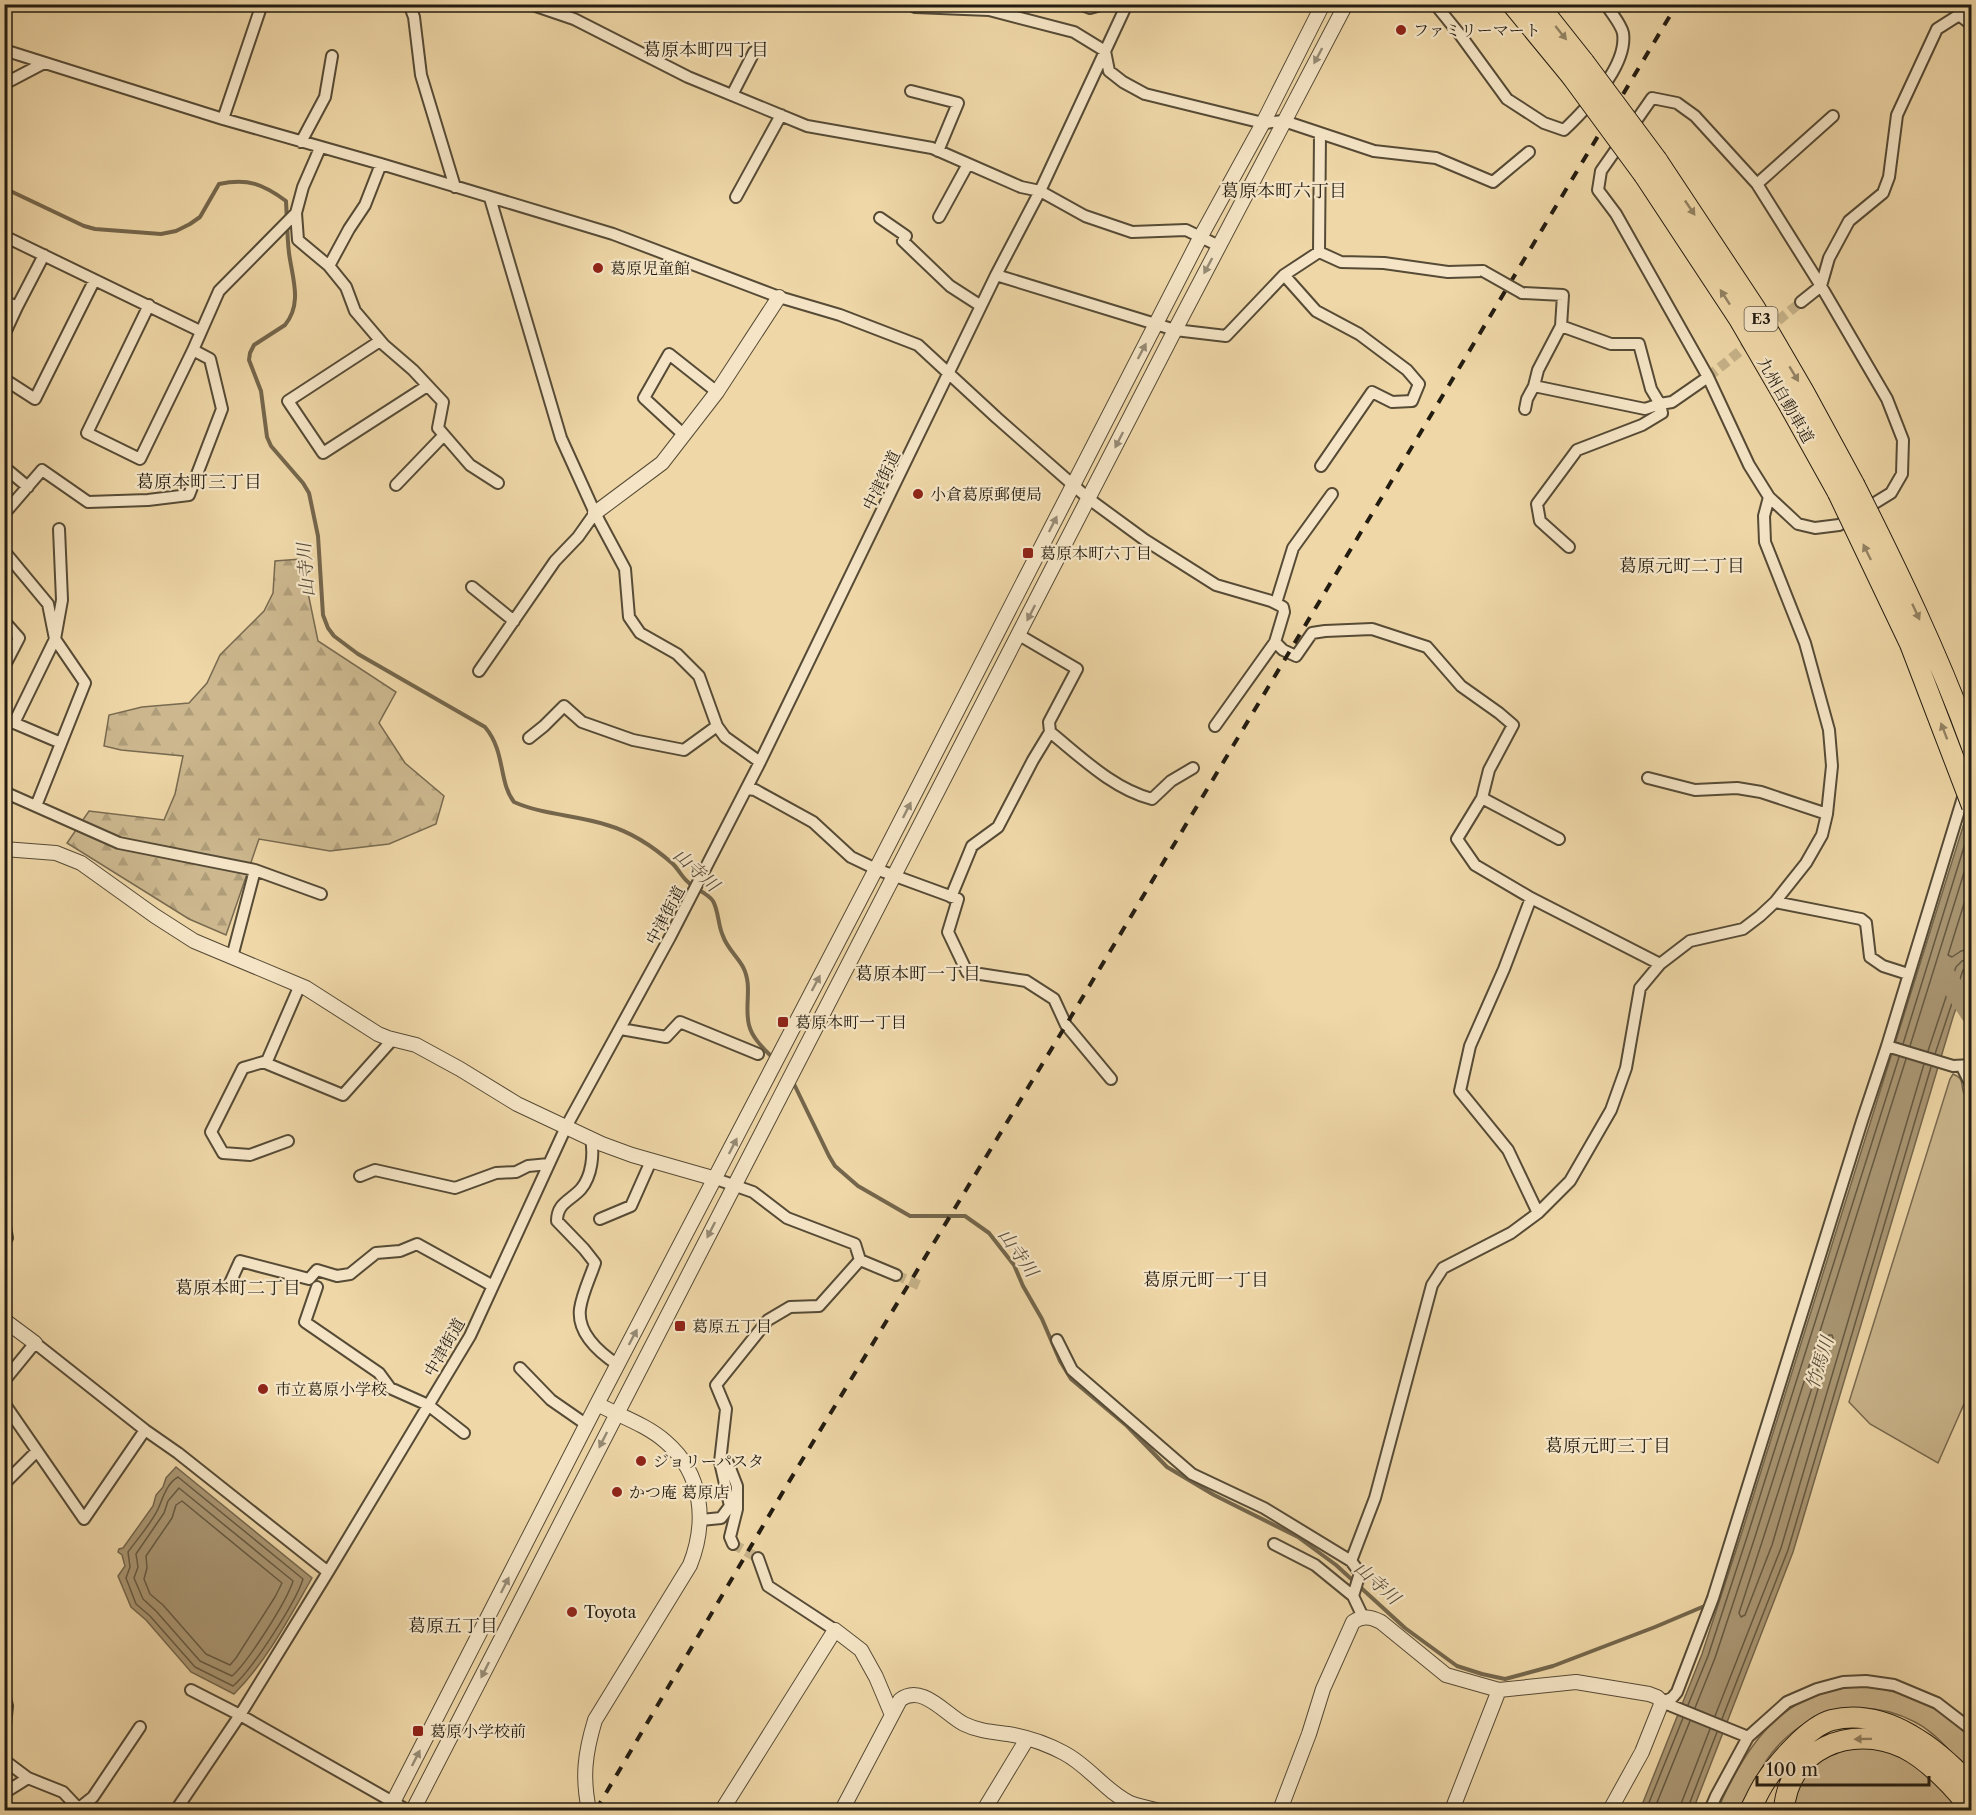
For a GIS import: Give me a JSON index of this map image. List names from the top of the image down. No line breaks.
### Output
{"streets":{"highway":["E3","九州自動車道"],"street":["中津街道"]},"districts":["葛原本町四丁目","葛原本町六丁目","葛原本町三丁目","葛原元町二丁目","葛原本町一丁目","葛原元町一丁目","葛原本町二丁目","葛原元町三丁目","葛原五丁目"],"water":["山寺川","竹馬川"],"places":{"other":["ファミリーマート","葛原児童館","小倉葛原郵便局","市立葛原小学校","ジョリーパスタ","かつ庵 葛原店","Toyota"],"transit":["葛原本町六丁目","葛原本町一丁目","葛原五丁目","葛原小学校前"]},"scale_bar":"100 m"}
